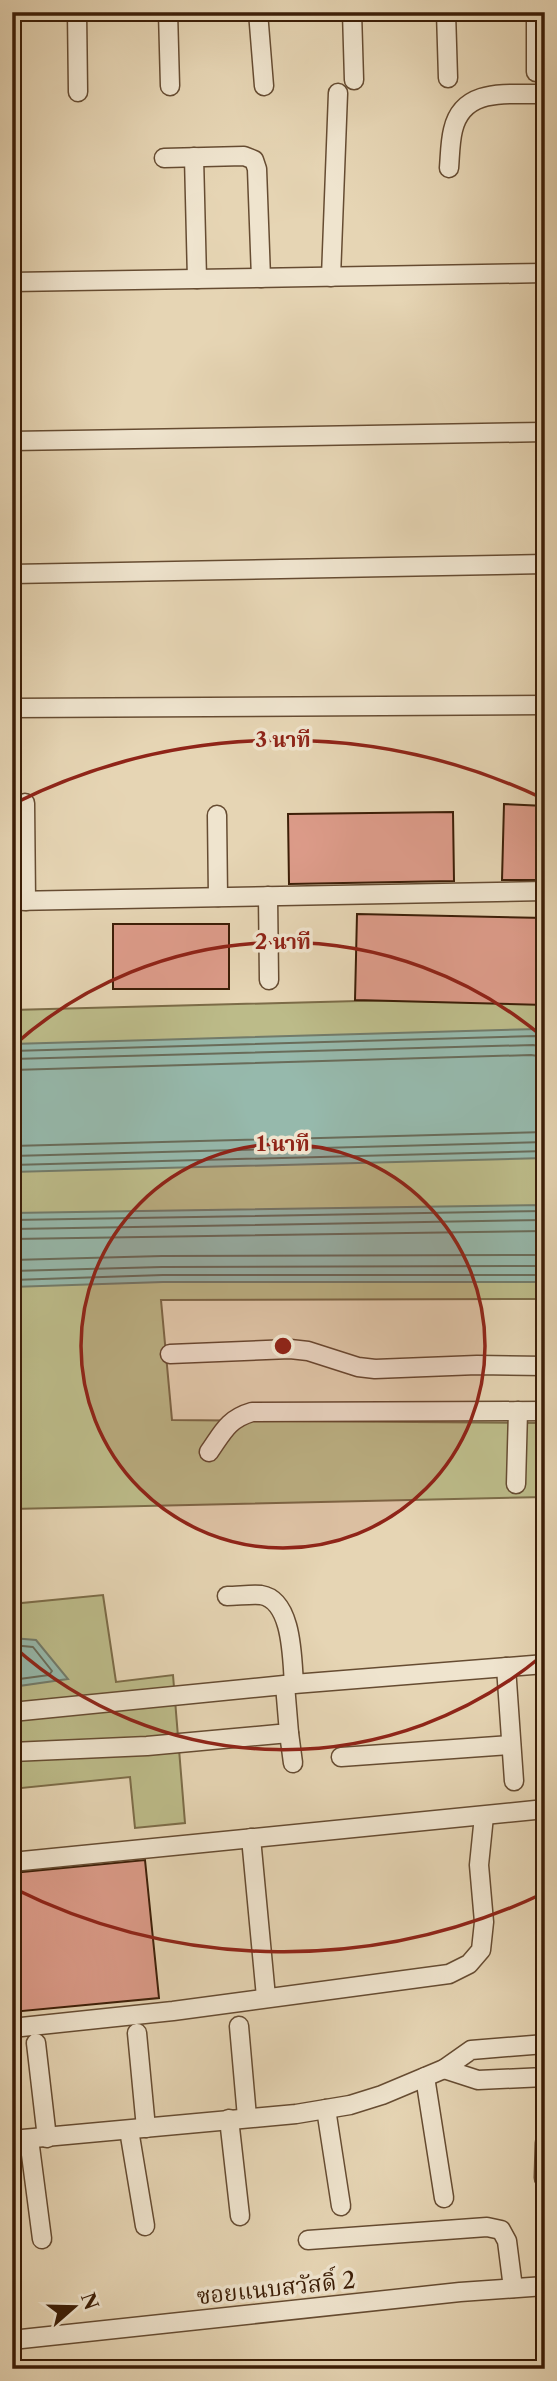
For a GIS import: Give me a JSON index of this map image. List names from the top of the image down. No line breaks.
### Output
{"streets":{"street":["ซอยแนบสวัสดิ์ 2"]},"north":"right","rings":["3 นาที","2 นาที","1 นาที"]}
